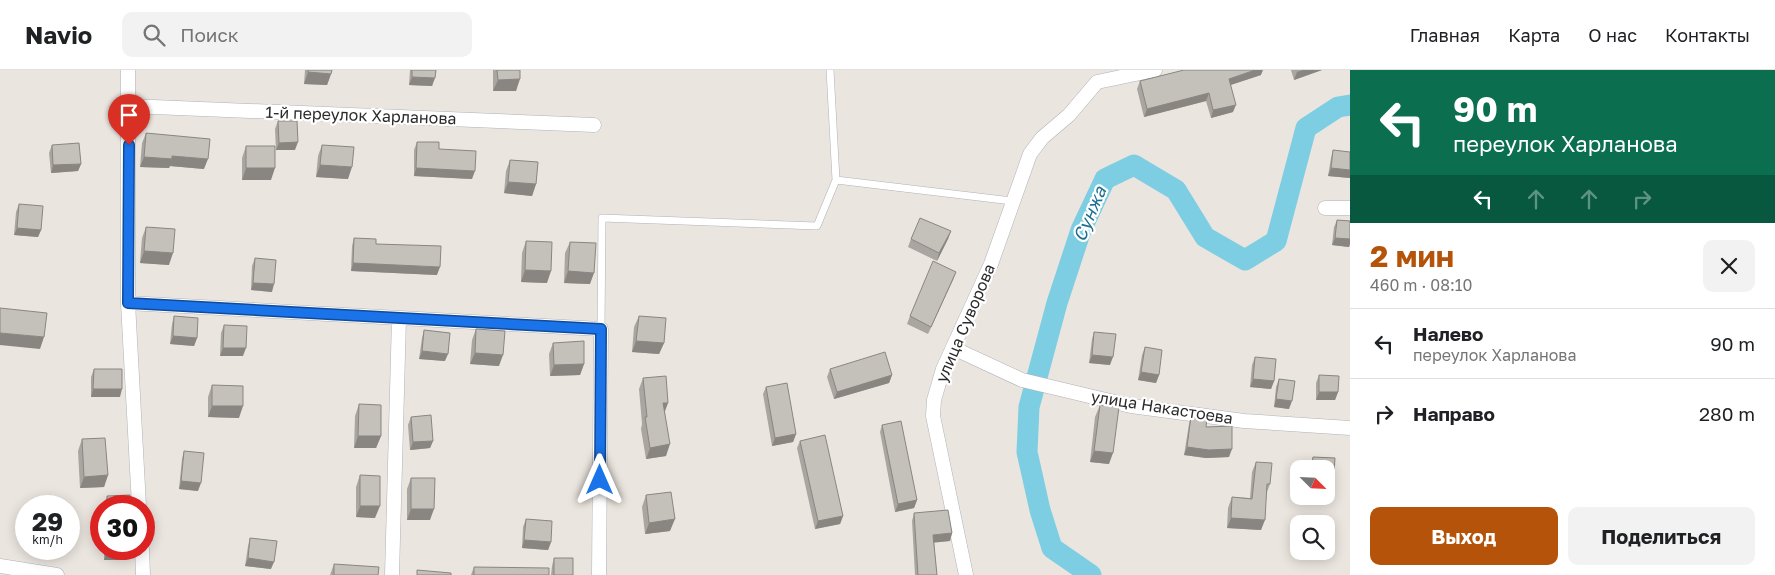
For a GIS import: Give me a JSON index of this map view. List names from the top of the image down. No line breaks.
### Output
{"streets":{"street":["1-й переулок Харланова","улица Суворова","улица Накастоева"]},"crossings":[["улица Суворова","улица Накастоева"]],"water":["Сунжа"],"north":"bottom right","page":{"header":"Navio","search":"Поиск","nav":["Главная","Карта","О нас","Контакты"],"turn":["90 m","переулок Харланова"],"heading":["2 мин","460 m · 08:10"],"list":[{"name":"Налево","note":"переулок Харланова","value":"90 m"},{"name":"Направо","value":"280 m"}],"speed":"29 km/h","limit":"30","buttons":["Выход","Поделиться"]}}
